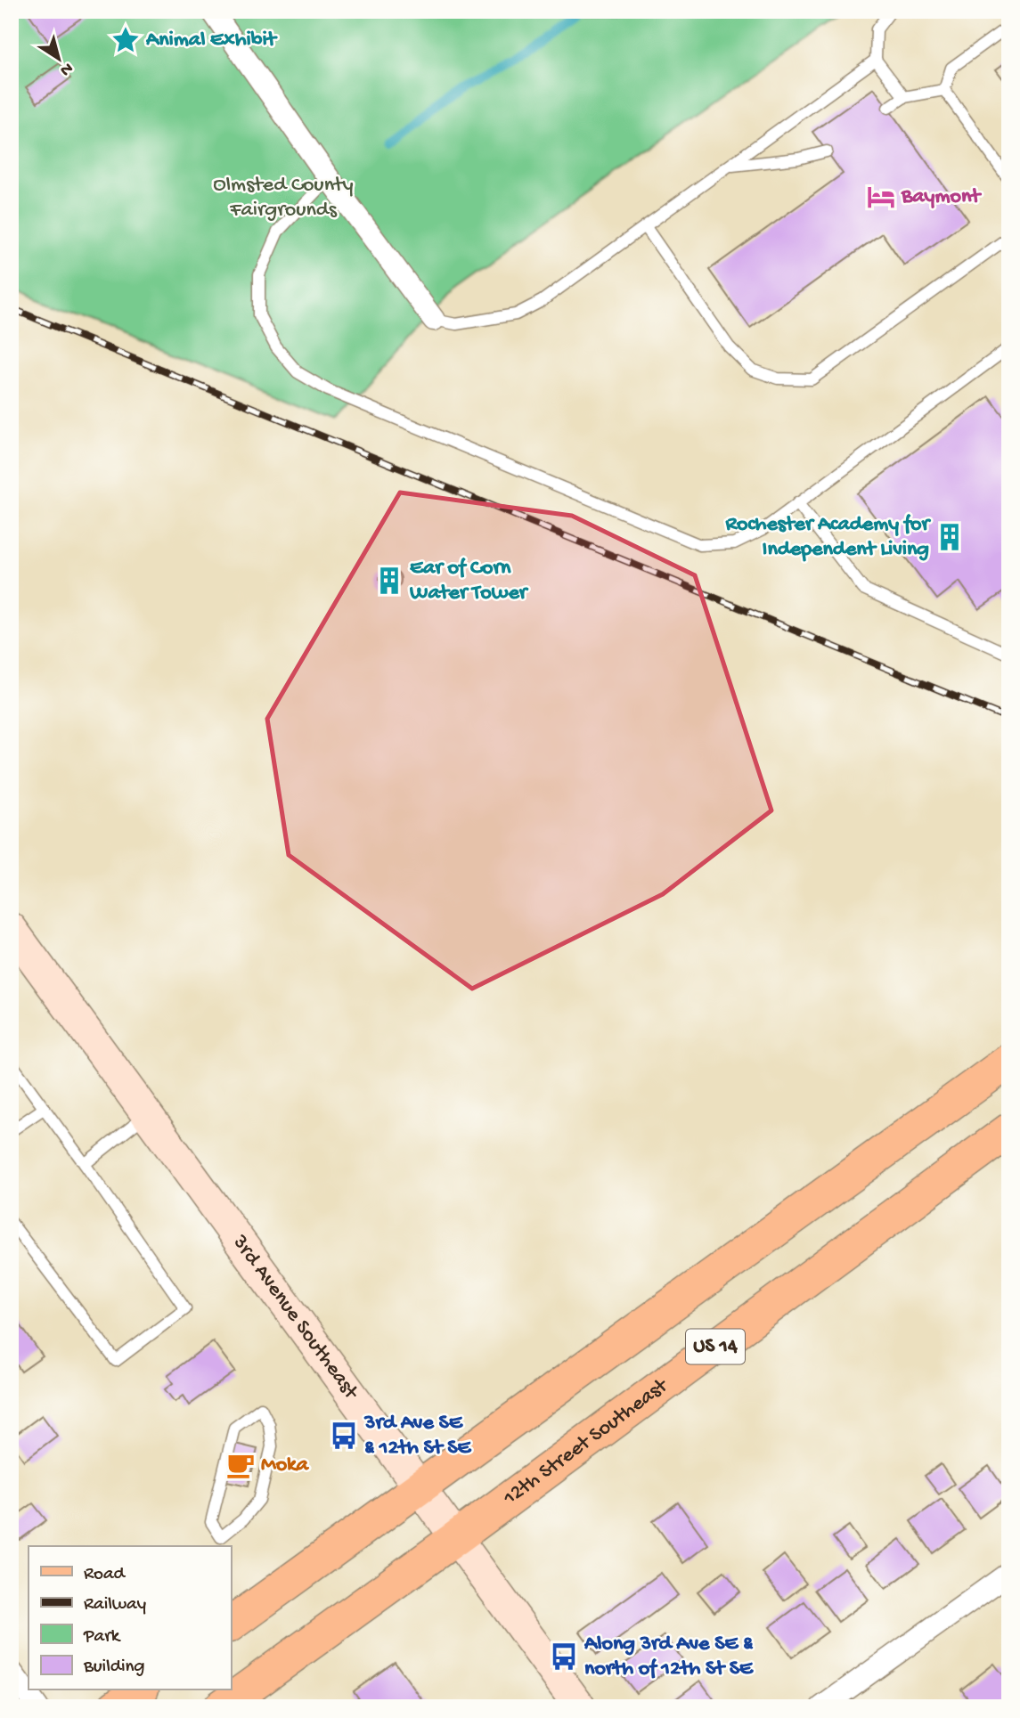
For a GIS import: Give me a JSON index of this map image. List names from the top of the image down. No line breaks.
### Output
{"streets":{"main road":["3rd Avenue Southeast","US 14","12th Street Southeast"]},"crossings":[["3rd Avenue Southeast","US 14"],["3rd Avenue Southeast","12th Street Southeast"]],"parks":["Olmsted County Fairgrounds"],"places":{"place":["Animal Exhibit"],"hotel":["Baymont"],"building":["Rochester Academy for Independent Living","Ear of Corn Water Tower"],"bus stop":["3rd Ave SE & 12th St SE","Along 3rd Ave SE & north of 12th St SE"],"cafe":["Moka"]},"legend":["Road","Railway","Park","Building"],"north":"bottom right"}
